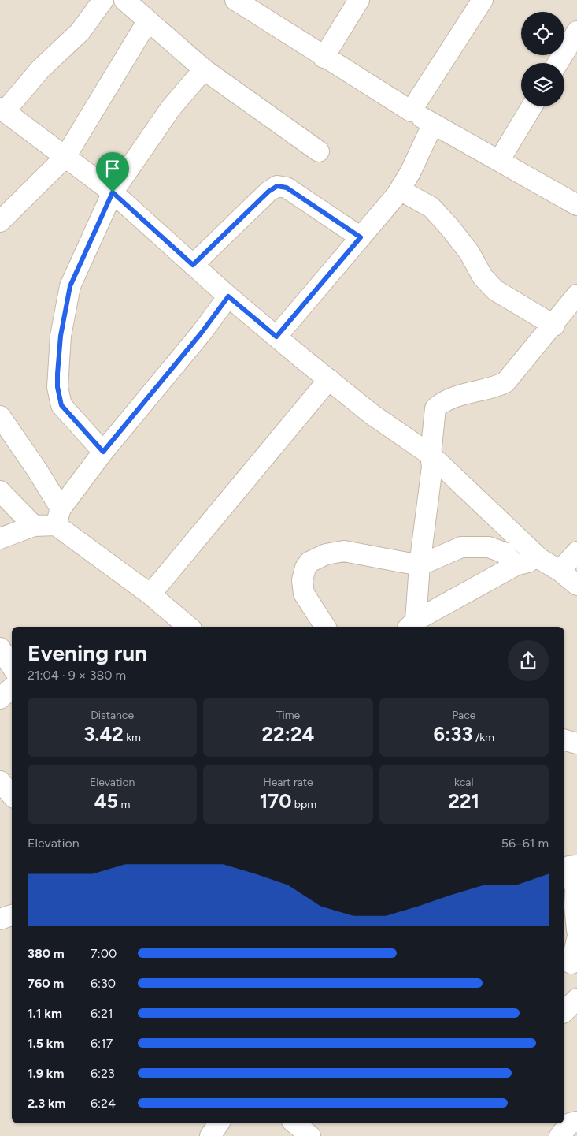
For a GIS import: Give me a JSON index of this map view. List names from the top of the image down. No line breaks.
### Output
{"page":{"heading":["Evening run","21:04 · 9 × 380 m"],"stats":[["Distance","3.42 km"],["Time","22:24"],["Pace","6:33 /km"],["Elevation","45 m"],["Heart rate","170 bpm"],["kcal","221"]],"chart":["Elevation","56–61 m"],"list":[{"name":"380 m","note":"7:00"},{"name":"760 m","note":"6:30"},{"name":"1.1 km","note":"6:21"},{"name":"1.5 km","note":"6:17"},{"name":"1.9 km","note":"6:23"},{"name":"2.3 km","note":"6:24"}]}}
